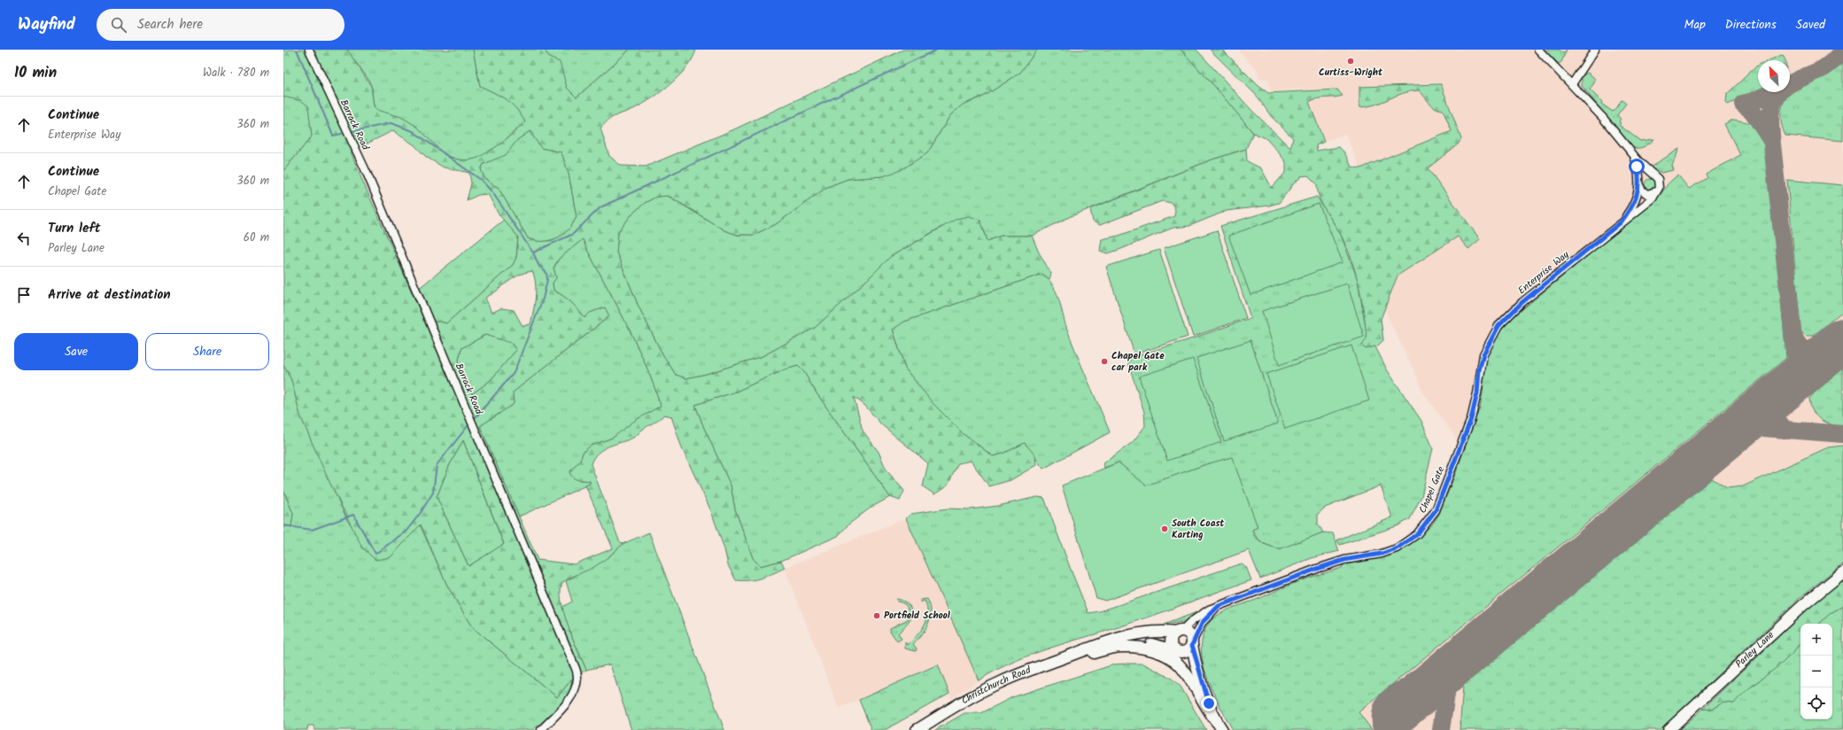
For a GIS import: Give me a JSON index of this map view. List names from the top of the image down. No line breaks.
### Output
{"streets":{"main road":["Parley Lane","Christchurch Road"],"street":["Barrack Road","Enterprise Way","Chapel Gate"]},"crossings":[["Enterprise Way","Chapel Gate"],["Chapel Gate","Christchurch Road"]],"places":["Curtiss-Wright","Chapel Gate car park","South Coast Karting","Portfield School"],"north":"top left","page":{"header":"Wayfind","search":"Search here","nav":["Map","Directions","Saved"],"heading":["10 min","Walk · 780 m"],"list":[["Continue","Enterprise Way","360 m"],["Continue","Chapel Gate","360 m"],["Turn left","Parley Lane","60 m"],"Arrive at destination"],"buttons":["Save","Share"],"map_buttons":["+","−"]}}
